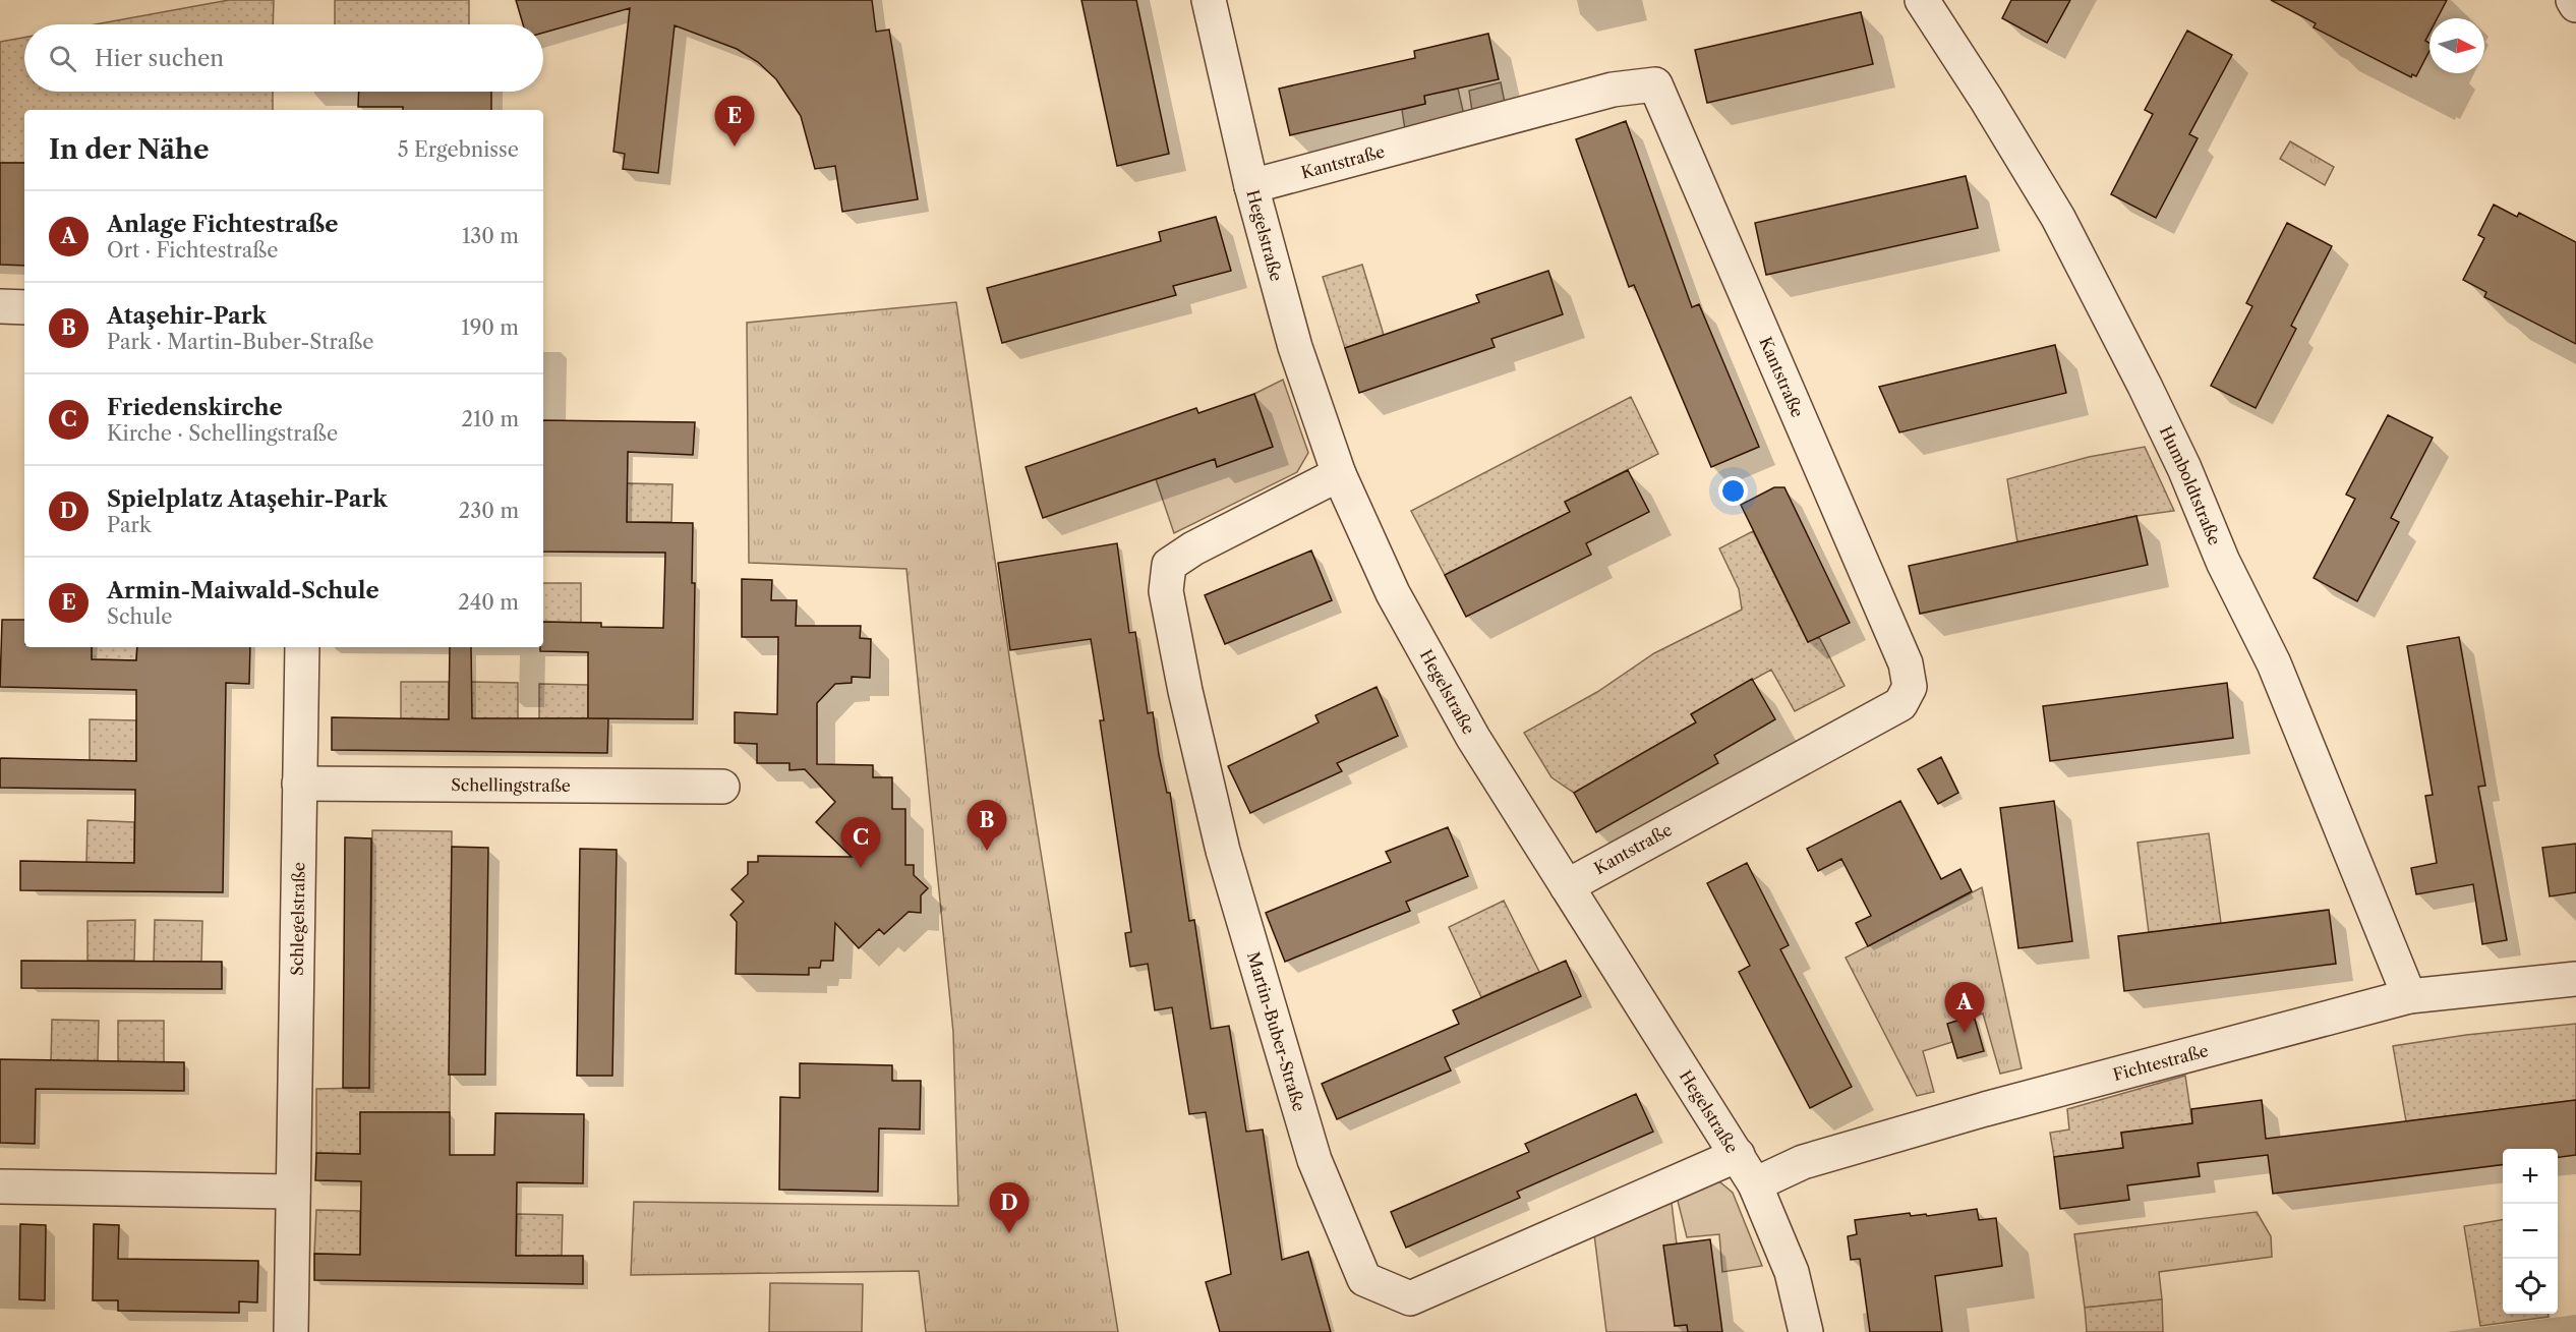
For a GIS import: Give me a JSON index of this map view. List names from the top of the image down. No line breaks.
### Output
{"streets":{"street":["Kantstraße","Hegelstraße","Humboldtstraße","Schellingstraße","Schlegelstraße","Martin-Buber-Straße","Fichtestraße"]},"crossings":[["Kantstraße","Hegelstraße"],["Hegelstraße","Martin-Buber-Straße"],["Hegelstraße","Fichtestraße"],["Humboldtstraße","Fichtestraße"],["Schellingstraße","Schlegelstraße"]],"north":"right","page":{"search":"Hier suchen","pins":["E","B","C","A","D"],"heading":["In der Nähe","5 Ergebnisse"],"list":[{"mark":"A","name":"Anlage Fichtestraße","note":"Ort · Fichtestraße","value":"130 m"},{"mark":"B","name":"Ataşehir-Park","note":"Park · Martin-Buber-Straße","value":"190 m"},{"mark":"C","name":"Friedenskirche","note":"Kirche · Schellingstraße","value":"210 m"},{"mark":"D","name":"Spielplatz Ataşehir-Park","note":"Park","value":"230 m"},{"mark":"E","name":"Armin-Maiwald-Schule","note":"Schule","value":"240 m"}],"map_buttons":["+","−"]}}
